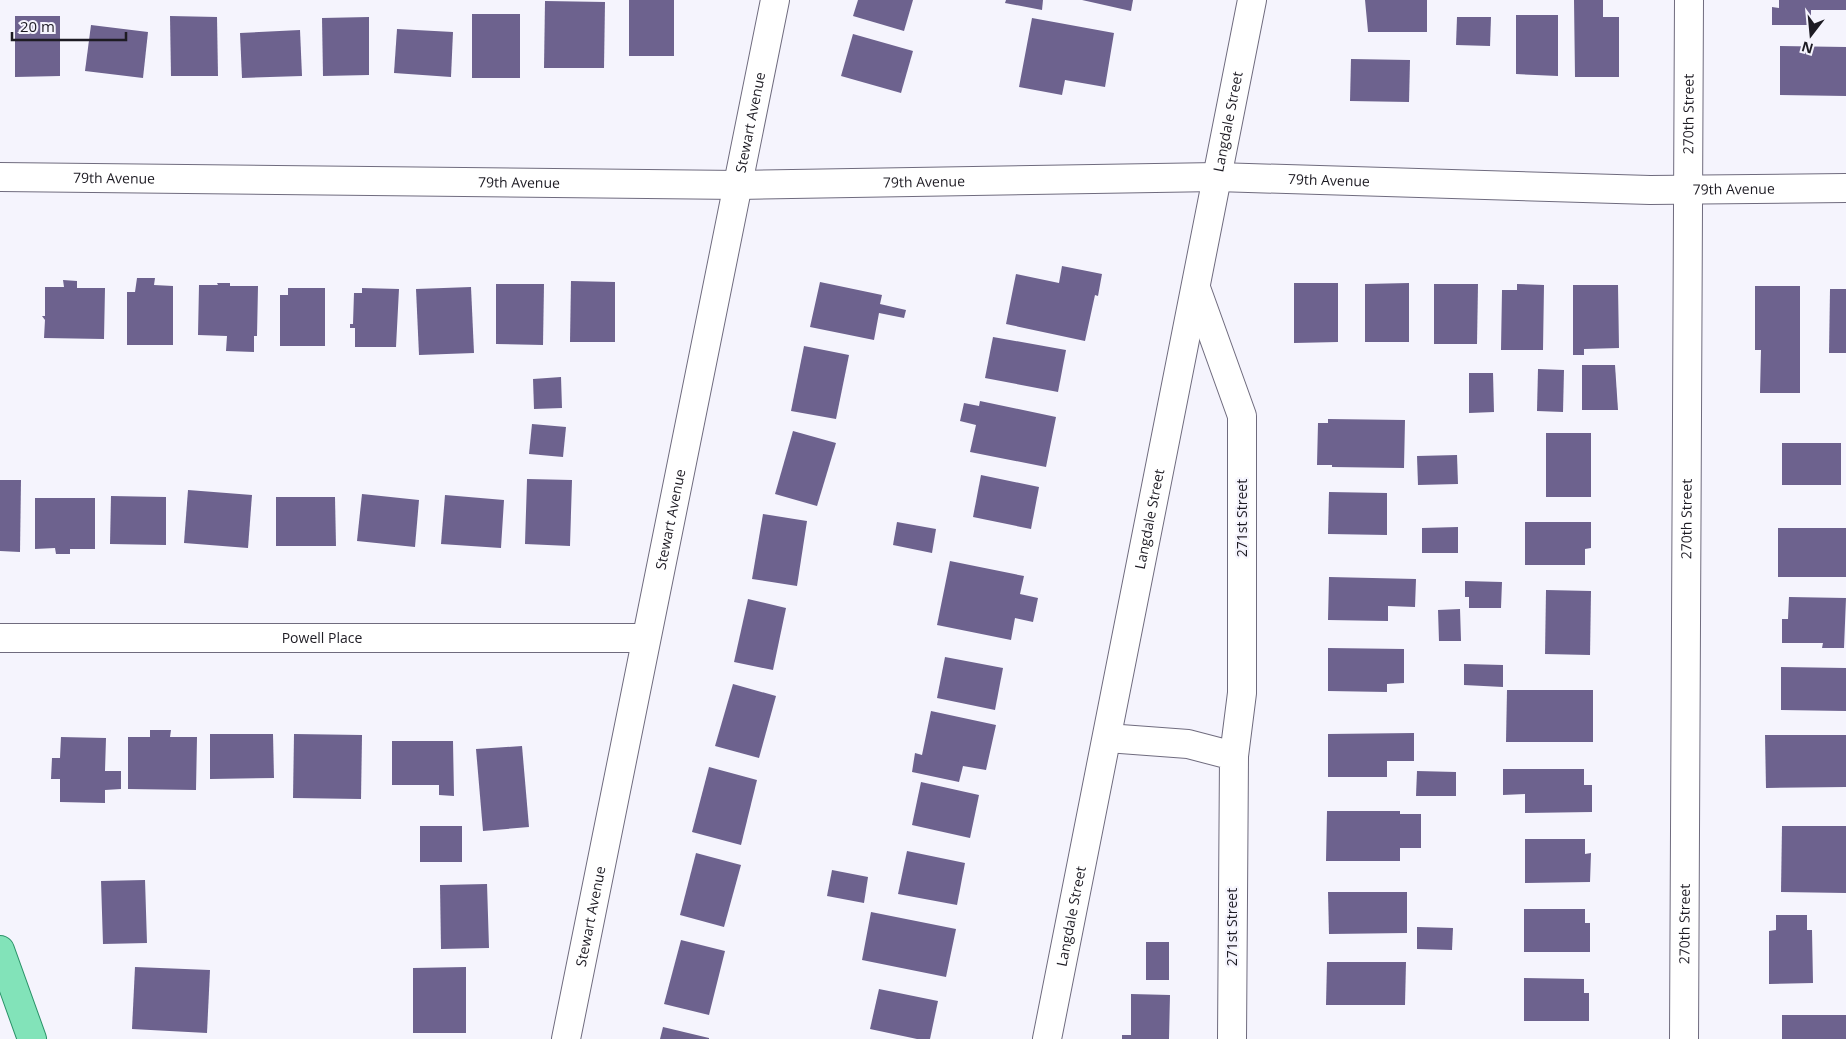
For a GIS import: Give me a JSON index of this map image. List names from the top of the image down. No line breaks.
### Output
{"streets":{"street":["270th Street","Langdale Street","Stewart Avenue","79th Avenue","271st Street","Powell Place"]},"crossings":[["270th Street","79th Avenue"],["Langdale Street","79th Avenue"],["Langdale Street","271st Street"],["Stewart Avenue","79th Avenue"],["Stewart Avenue","Powell Place"]],"scale_bar":"20 m","north":"bottom"}
